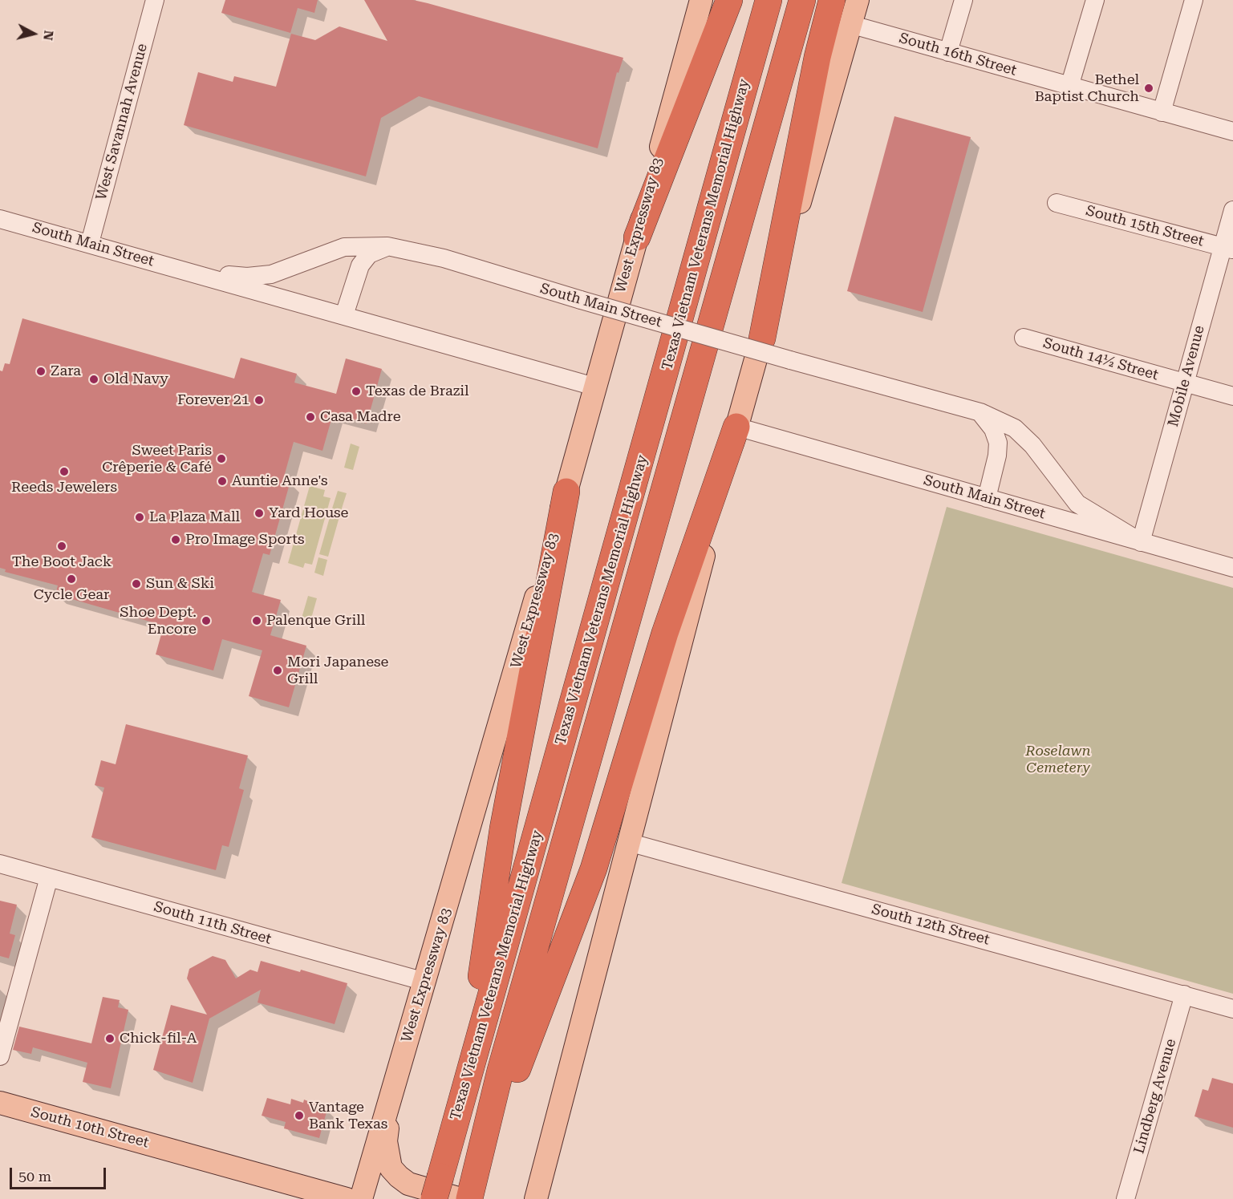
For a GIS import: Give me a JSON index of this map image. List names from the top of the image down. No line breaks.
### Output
{"streets":{"highway":["Texas Vietnam Veterans Memorial Highway"],"main road":["West Expressway 83","South 10th Street"],"street":["South 16th Street","West Savannah Avenue","South 15th Street","South Main Street","South 14½ Street","Mobile Avenue","South 11th Street","South 12th Street","Lindberg Avenue"]},"crossings":[["West Savannah Avenue","South Main Street"],["West Expressway 83","South Main Street"],["West Expressway 83","South 11th Street"],["South 15th Street","Mobile Avenue"],["South Main Street","Mobile Avenue"],["South 14½ Street","Mobile Avenue"],["South 12th Street","Lindberg Avenue"]],"parks":["Roselawn Cemetery"],"places":["Bethel Baptist Church","Zara","Old Navy","Texas de Brazil","Forever 21","Casa Madre","Sweet Paris Crêperie & Café","Reeds Jewelers","Auntie Anne's","Yard House","La Plaza Mall","Pro Image Sports","The Boot Jack","Cycle Gear","Sun & Ski","Shoe Dept. Encore","Palenque Grill","Mori Japanese Grill","Chick-fil-A","Vantage Bank Texas"],"scale_bar":"50 m","north":"right"}
